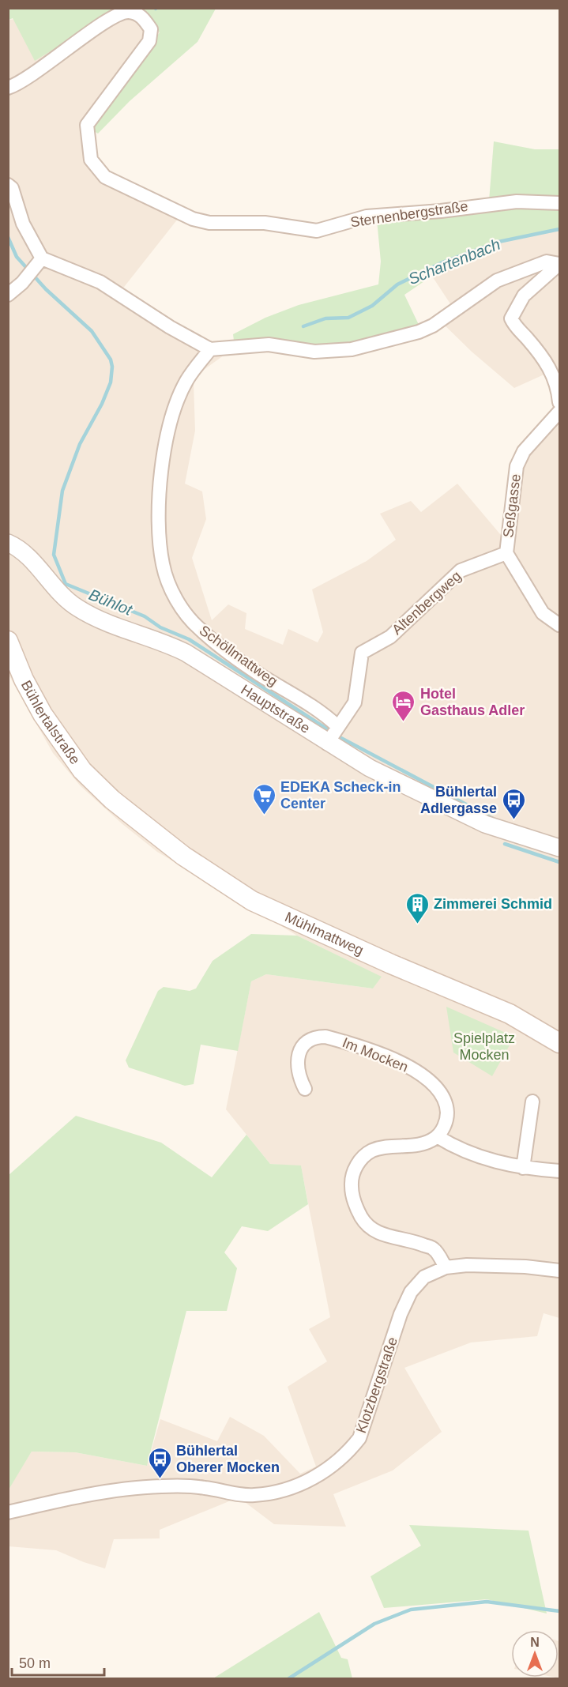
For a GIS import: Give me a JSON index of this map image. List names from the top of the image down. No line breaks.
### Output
{"streets":{"main road":["Bühlertalstraße","Mühlmattweg"],"street":["Sternenbergstraße","Seßgasse","Altenbergweg","Schöllmattweg","Hauptstraße","Im Mocken","Klotzbergstraße"]},"crossings":[["Seßgasse","Altenbergweg"],["Altenbergweg","Schöllmattweg"],["Altenbergweg","Hauptstraße"],["Schöllmattweg","Hauptstraße"],["Bühlertalstraße","Mühlmattweg"]],"water":["Schartenbach","Bühlot"],"parks":["Spielplatz Mocken"],"places":{"hotel":["Hotel Gasthaus Adler"],"supermarket":["EDEKA Scheck-in Center"],"bus stop":["Bühlertal Adlergasse","Bühlertal Oberer Mocken"],"building":["Zimmerei Schmid"]},"scale_bar":"50 m","north":"top"}
